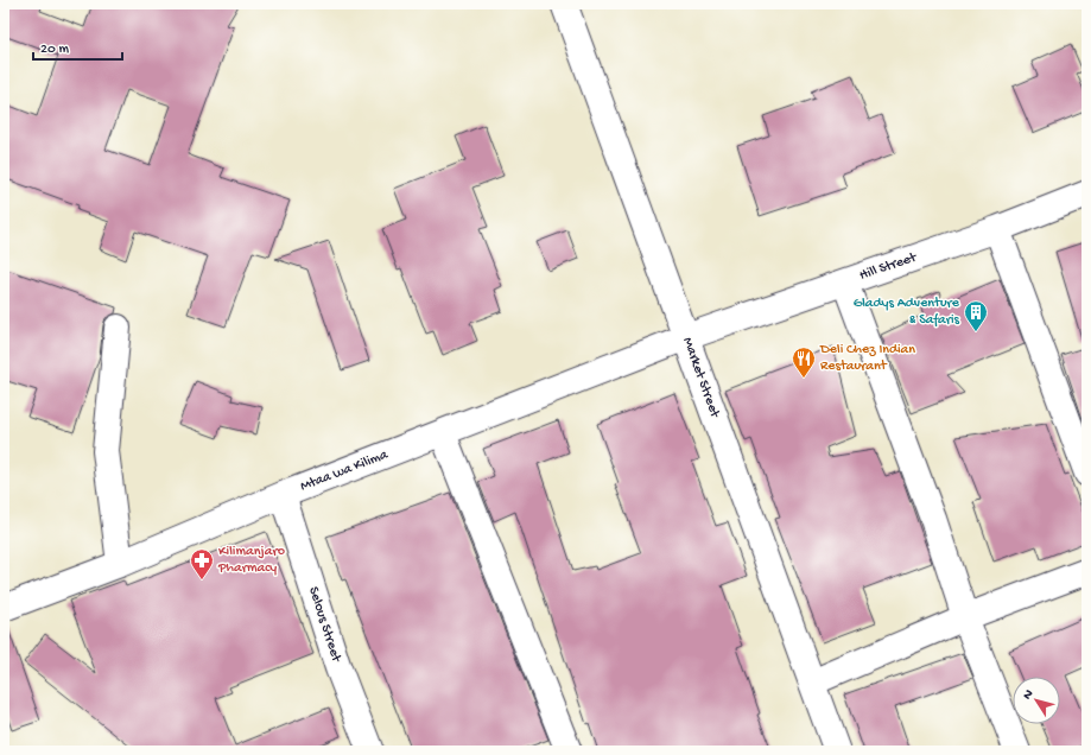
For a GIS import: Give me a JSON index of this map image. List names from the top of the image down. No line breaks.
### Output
{"streets":{"street":["Hill Street","Market Street","Mtaa wa Kilima","Selous Street"]},"crossings":[["Hill Street","Market Street"],["Hill Street","Mtaa wa Kilima"],["Market Street","Mtaa wa Kilima"],["Mtaa wa Kilima","Selous Street"]],"places":{"building":["Gladys Adventure & Safaris"],"restaurant":["Deli Chez Indian Restaurant"],"pharmacy":["Kilimanjaro Pharmacy"]},"scale_bar":"20 m","north":"top left"}
